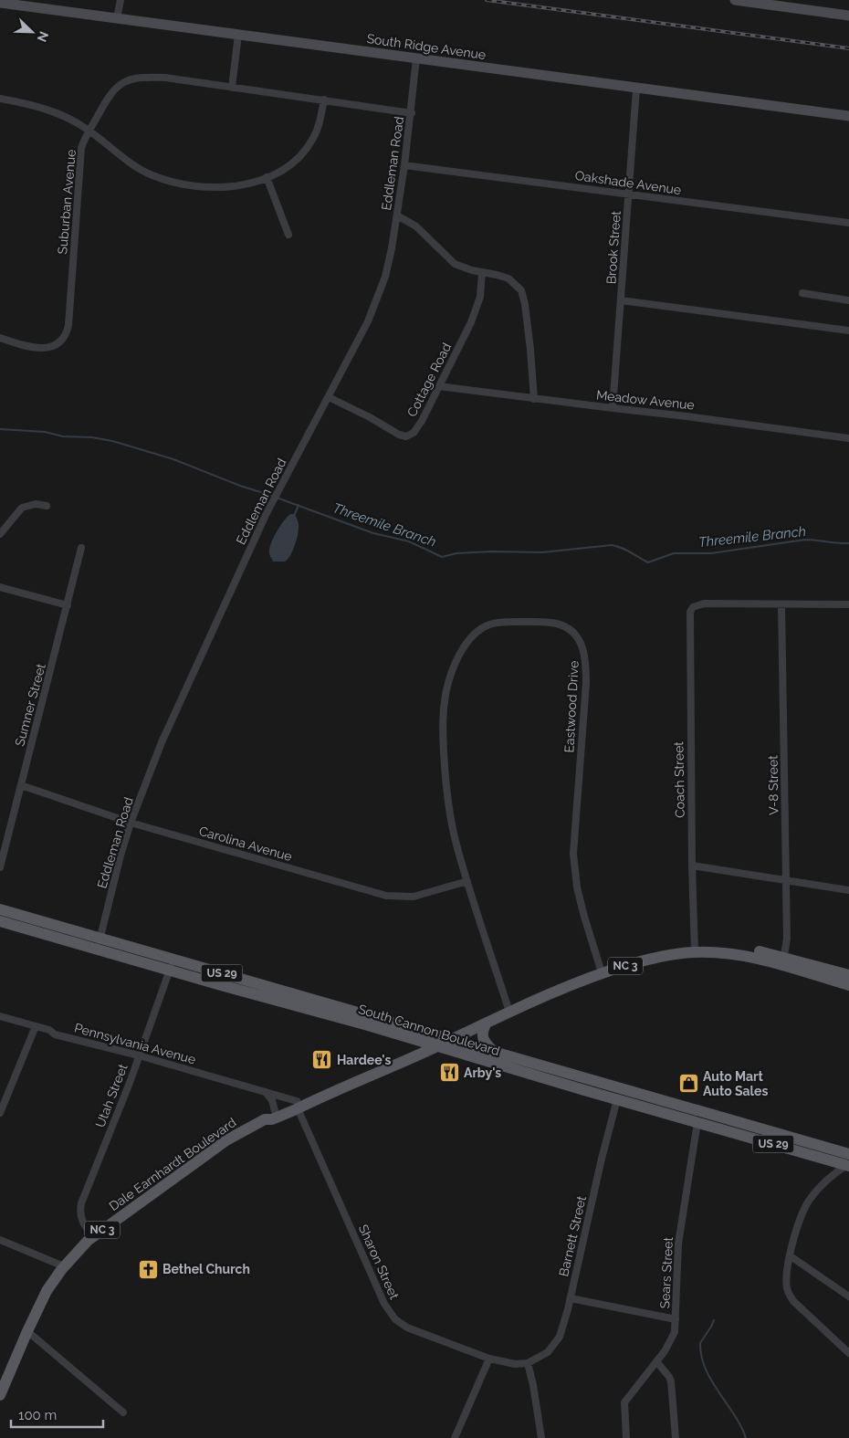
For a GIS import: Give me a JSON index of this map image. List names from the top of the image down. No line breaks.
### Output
{"streets":{"main road":["NC 3","US 29","South Cannon Boulevard","Dale Earnhardt Boulevard"],"street":["South Ridge Avenue","Eddleman Road","Oakshade Avenue","Suburban Avenue","Brook Street","Cottage Road","Meadow Avenue","Sumner Street","Eastwood Drive","Coach Street","V-8 Street","Carolina Avenue","Pennsylvania Avenue","Utah Street","Barnett Street","Sharon Street","Sears Street"]},"crossings":[["South Ridge Avenue","Eddleman Road"],["South Ridge Avenue","Brook Street"],["Eddleman Road","Oakshade Avenue"],["Eddleman Road","Suburban Avenue"],["Eddleman Road","Cottage Road"],["Eddleman Road","Carolina Avenue"],["Eddleman Road","South Cannon Boulevard"],["Oakshade Avenue","Brook Street"],["Brook Street","Meadow Avenue"],["Cottage Road","Meadow Avenue"],["Sumner Street","Carolina Avenue"],["Eastwood Drive","Carolina Avenue"],["Eastwood Drive","Dale Earnhardt Boulevard"],["Coach Street","V-8 Street"],["Coach Street","Dale Earnhardt Boulevard"],["V-8 Street","Dale Earnhardt Boulevard"],["US 29","South Cannon Boulevard"],["US 29","Barnett Street"],["South Cannon Boulevard","Utah Street"],["South Cannon Boulevard","Dale Earnhardt Boulevard"],["South Cannon Boulevard","Barnett Street"],["South Cannon Boulevard","Sears Street"],["Pennsylvania Avenue","Utah Street"],["Pennsylvania Avenue","Dale Earnhardt Boulevard"],["Pennsylvania Avenue","Sharon Street"],["Utah Street","Dale Earnhardt Boulevard"],["Dale Earnhardt Boulevard","Sharon Street"],["Barnett Street","Sharon Street"],["Barnett Street","Sears Street"]],"water":["Threemile Branch"],"places":{"restaurant":["Hardee's","Arby's"],"shop":["Auto Mart Auto Sales"],"church":["Bethel Church"]},"scale_bar":"100 m","north":"bottom right"}
